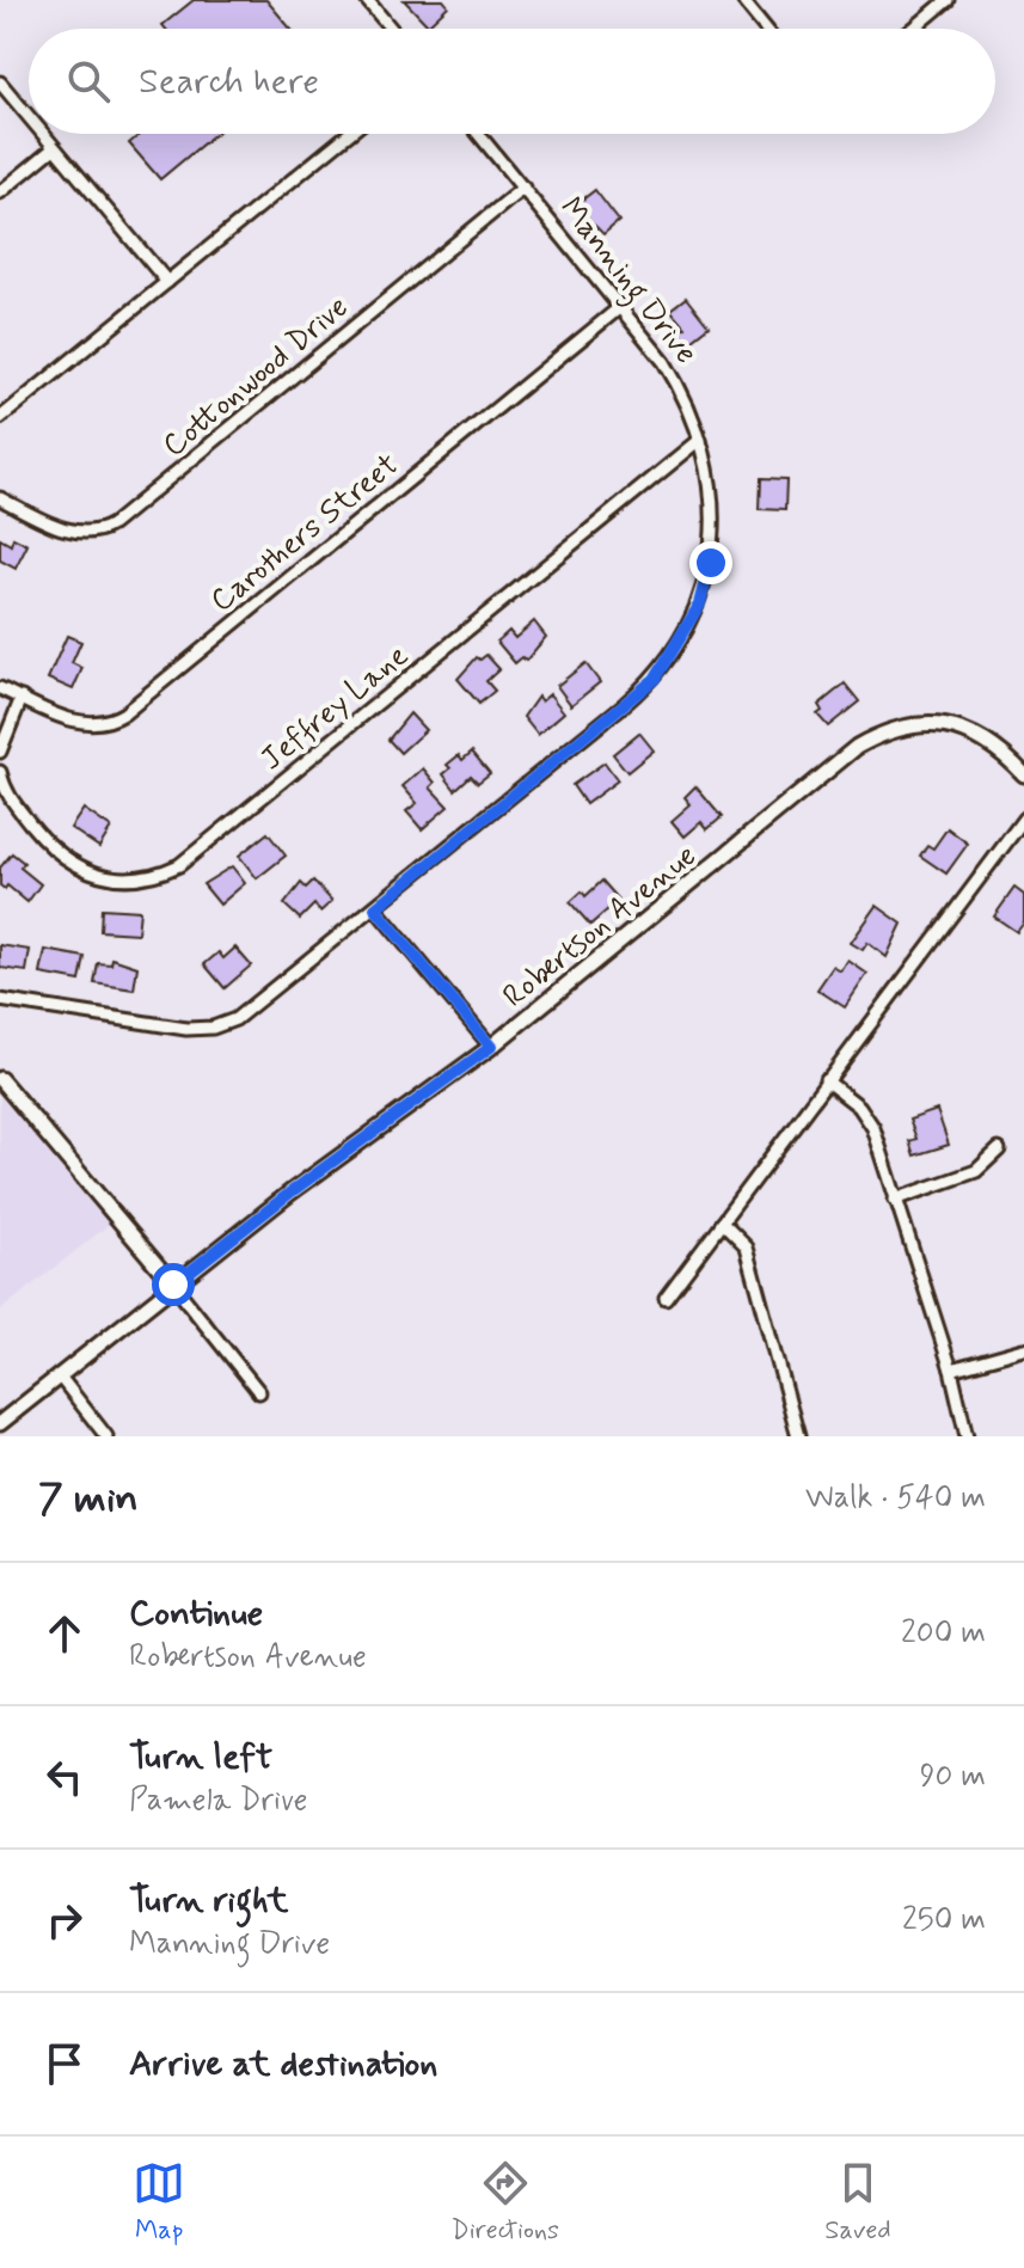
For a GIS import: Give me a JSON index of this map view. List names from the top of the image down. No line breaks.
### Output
{"streets":{"street":["Manning Drive","Cottonwood Drive","Carothers Street","Jeffrey Lane","Robertson Avenue"]},"crossings":[["Manning Drive","Cottonwood Drive"],["Manning Drive","Carothers Street"],["Manning Drive","Jeffrey Lane"]],"page":{"search":"Search here","heading":["7 min","Walk · 540 m"],"list":[["Continue","Robertson Avenue","200 m"],["Turn left","Pamela Drive","90 m"],["Turn right","Manning Drive","250 m"],"Arrive at destination"],"nav":["Map","Directions","Saved"]}}
